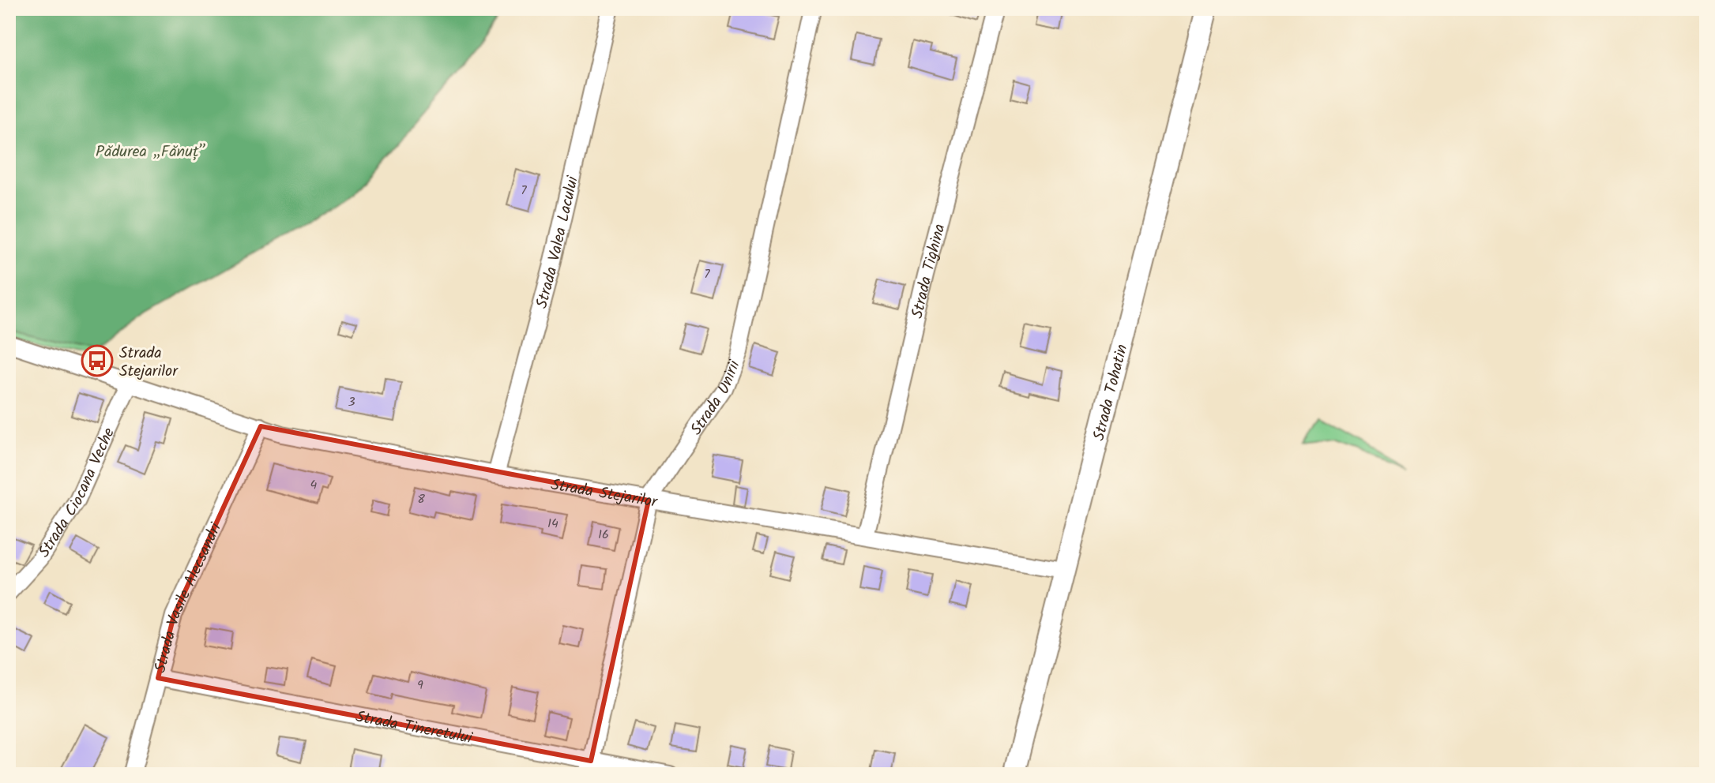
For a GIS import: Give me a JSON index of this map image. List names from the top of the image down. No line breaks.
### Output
{"streets":{"street":["Strada Valea Lacului","Strada Tighina","Strada Tohatin","Strada Unirii","Strada Ciocana Veche","Strada Stejarilor","Strada Vasile Alecsandri","Strada Tineretului"]},"crossings":[["Strada Valea Lacului","Strada Stejarilor"],["Strada Tighina","Strada Stejarilor"],["Strada Tohatin","Strada Stejarilor"],["Strada Unirii","Strada Stejarilor"],["Strada Unirii","Strada Tineretului"],["Strada Ciocana Veche","Strada Stejarilor"],["Strada Stejarilor","Strada Vasile Alecsandri"],["Strada Vasile Alecsandri","Strada Tineretului"]],"parks":["Pădurea „Fănuț”"],"places":{"bus stop":["Strada Stejarilor"]},"house_numbers":["7","7","3","4","8","14","16","9"]}
